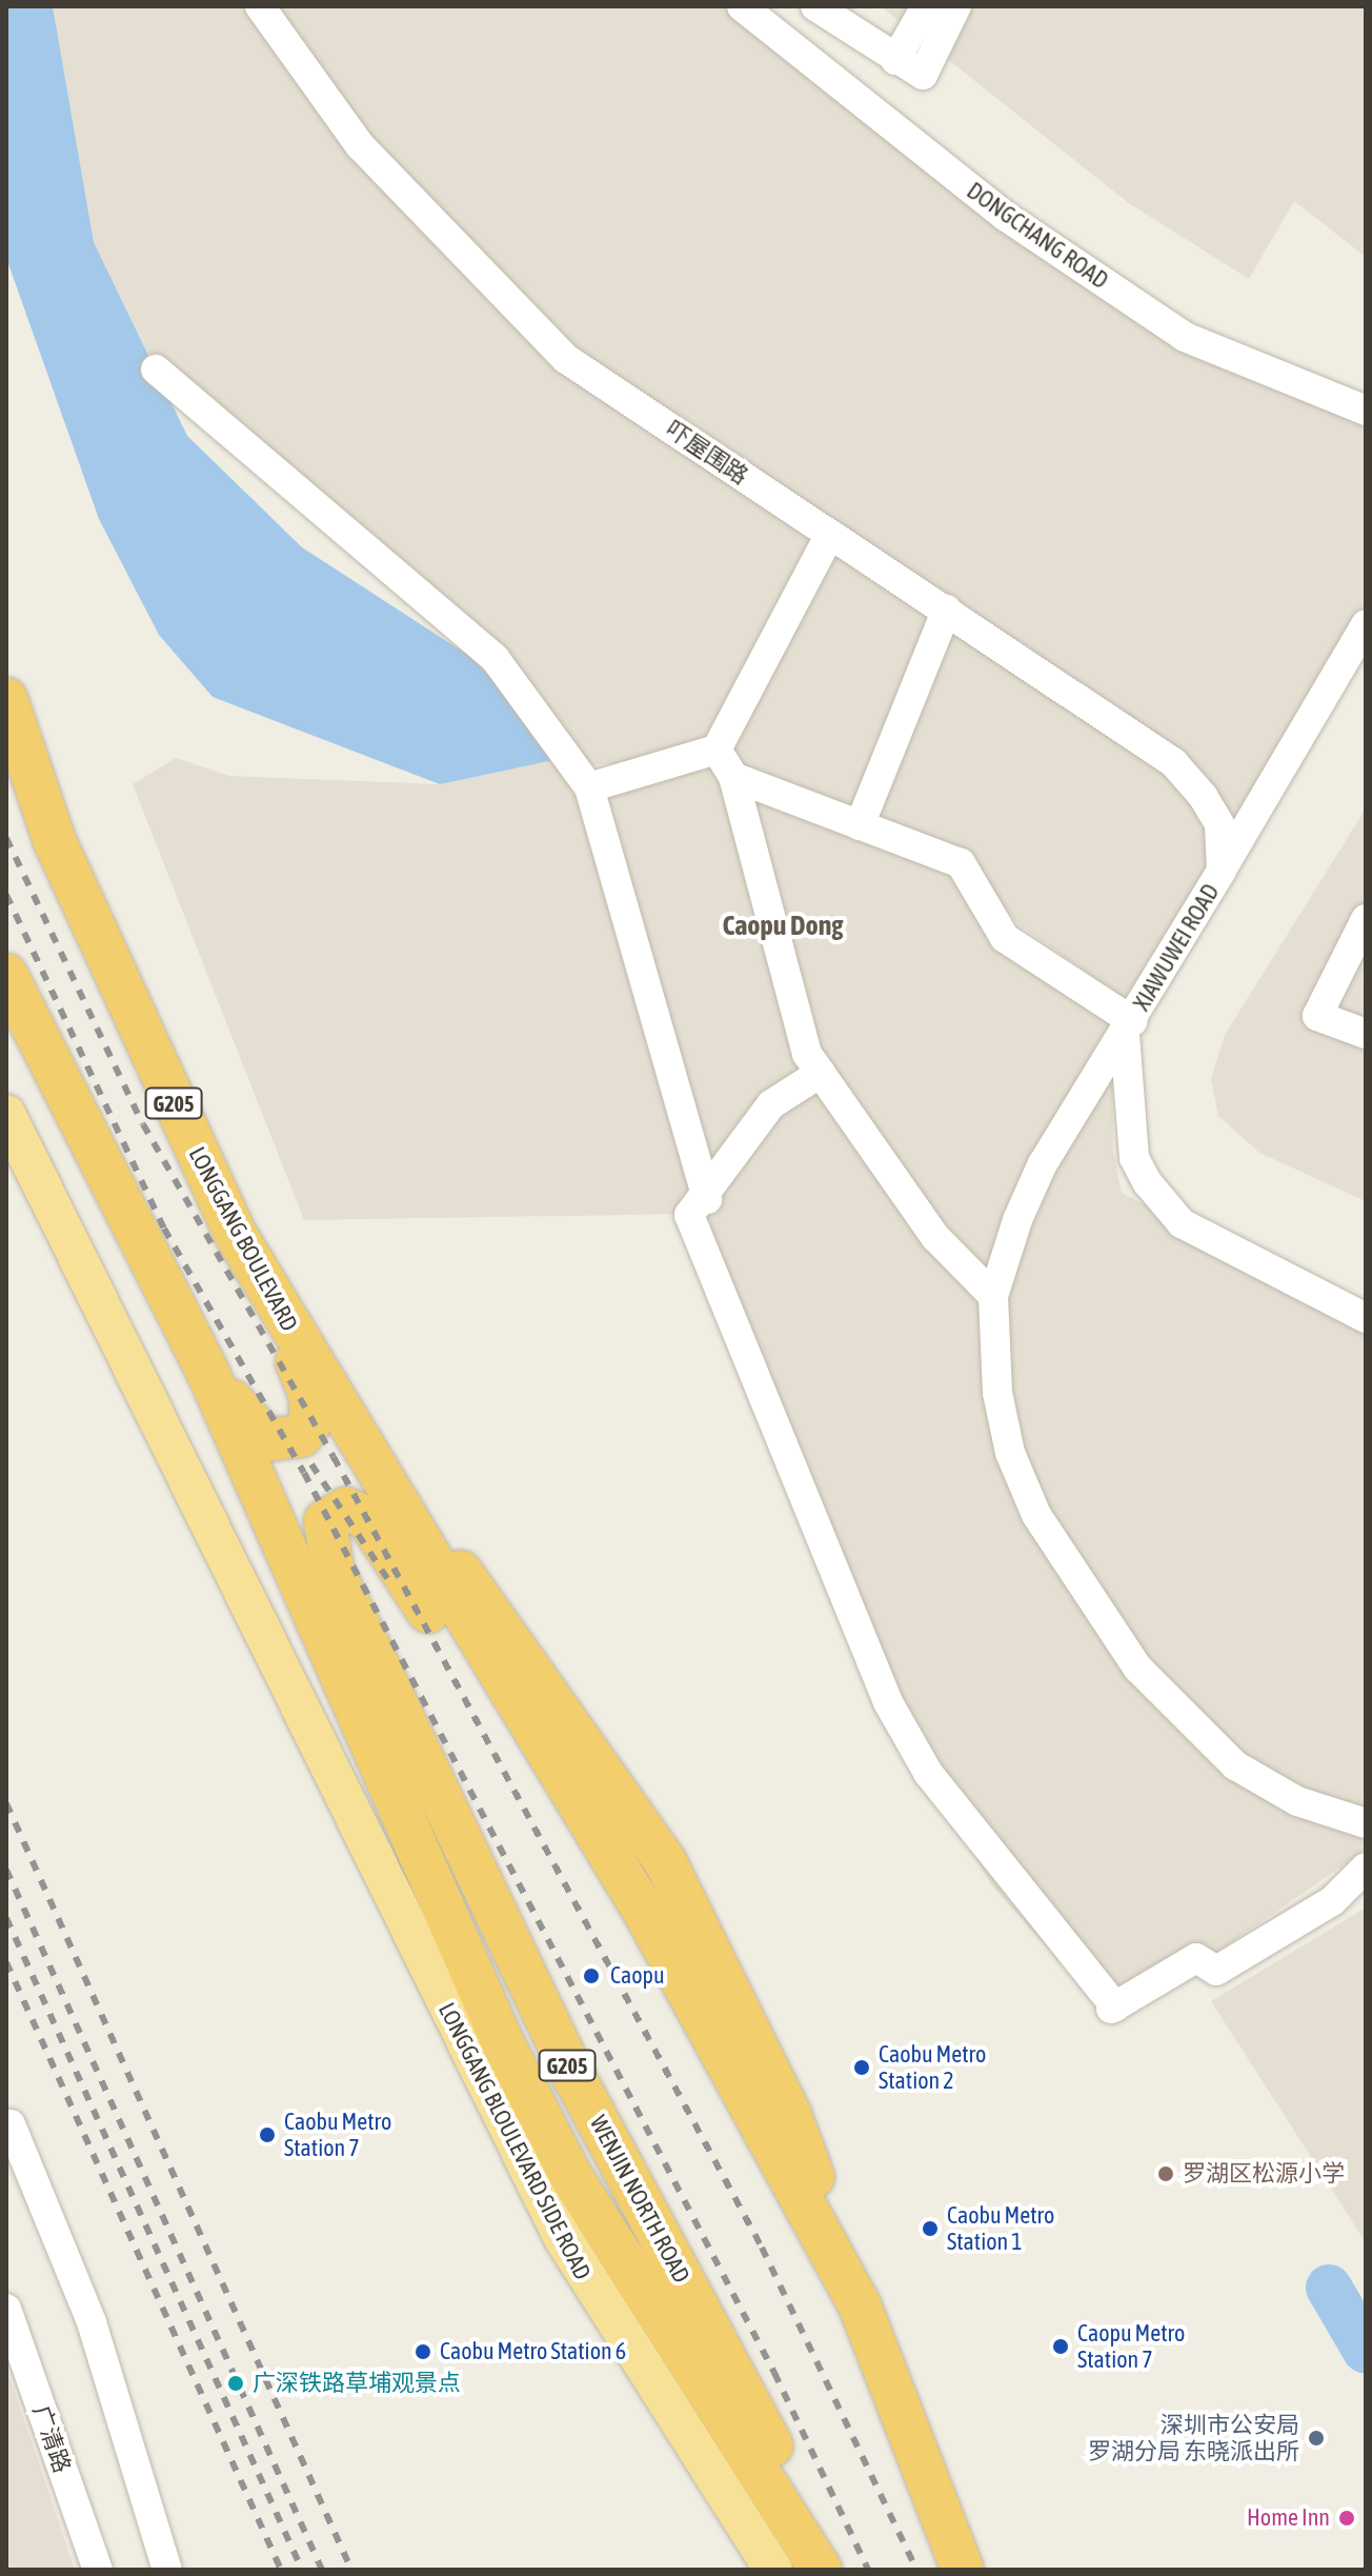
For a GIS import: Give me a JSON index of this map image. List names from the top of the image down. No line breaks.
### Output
{"streets":{"highway":["G205","LONGGANG BOULEVARD","WENJIN NORTH ROAD"],"main road":["LONGGANG BLOULEVARD SIDE ROAD"],"street":["DONGCHANG ROAD","吓屋围路","XIAWUWEI ROAD","广清路"]},"crossings":[["吓屋围路","XIAWUWEI ROAD"],["G205","LONGGANG BOULEVARD"],["G205","WENJIN NORTH ROAD"]],"districts":["Caopu Dong"],"places":["Caopu","Caobu Metro Station 2","Caobu Metro Station 7","罗湖区松源小学","Caobu Metro Station 1","Caopu Metro Station 7","Caobu Metro Station 6","广深铁路草埔观景点","深圳市公安局 罗湖分局 东晓派出所","Home Inn"]}
